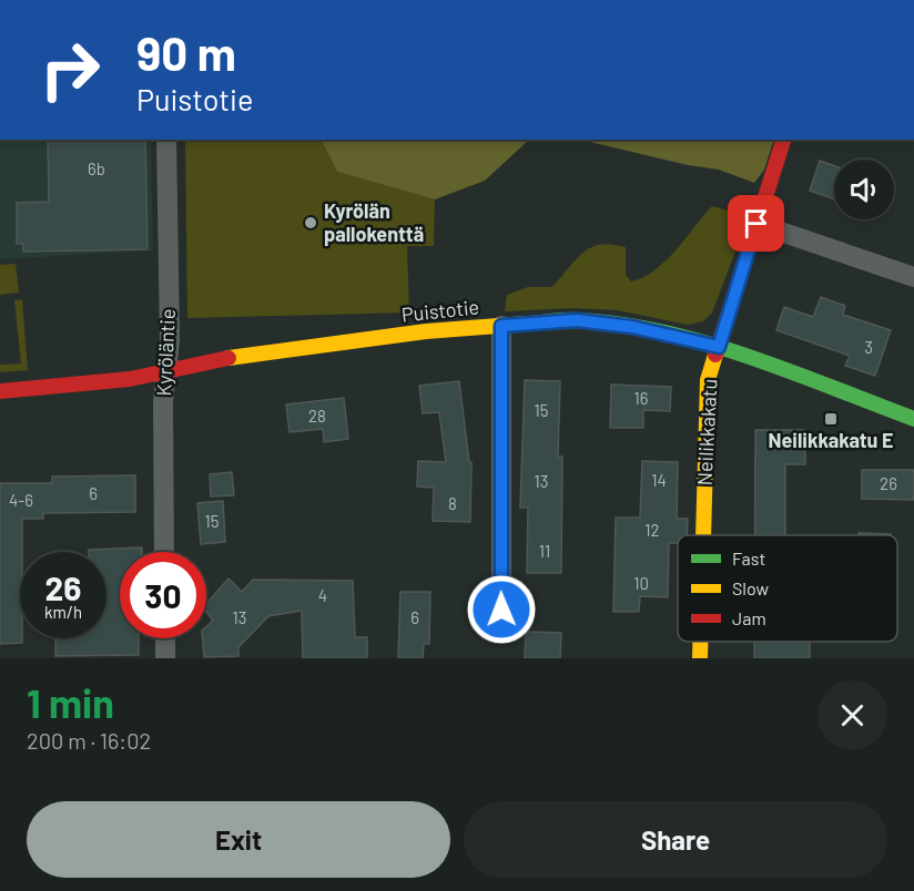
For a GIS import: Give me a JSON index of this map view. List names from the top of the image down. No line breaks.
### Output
{"streets":{"street":["Puistotie","Kyröläntie","Neilikkakatu"]},"crossings":[["Puistotie","Kyröläntie"],["Puistotie","Neilikkakatu"]],"places":{"other":["Kyrölän pallokenttä"],"transit":["Neilikkakatu E"]},"house_numbers":["6b","3","16","15","28","14","13","26","6","4-6","8","15","12","11","10","4","13","6"],"legend":["Fast","Slow","Jam"],"page":{"turn":["90 m","Puistotie"],"speed":"26 km/h","limit":"30","heading":["1 min","200 m · 16:02"],"buttons":["Exit","Share"]}}
